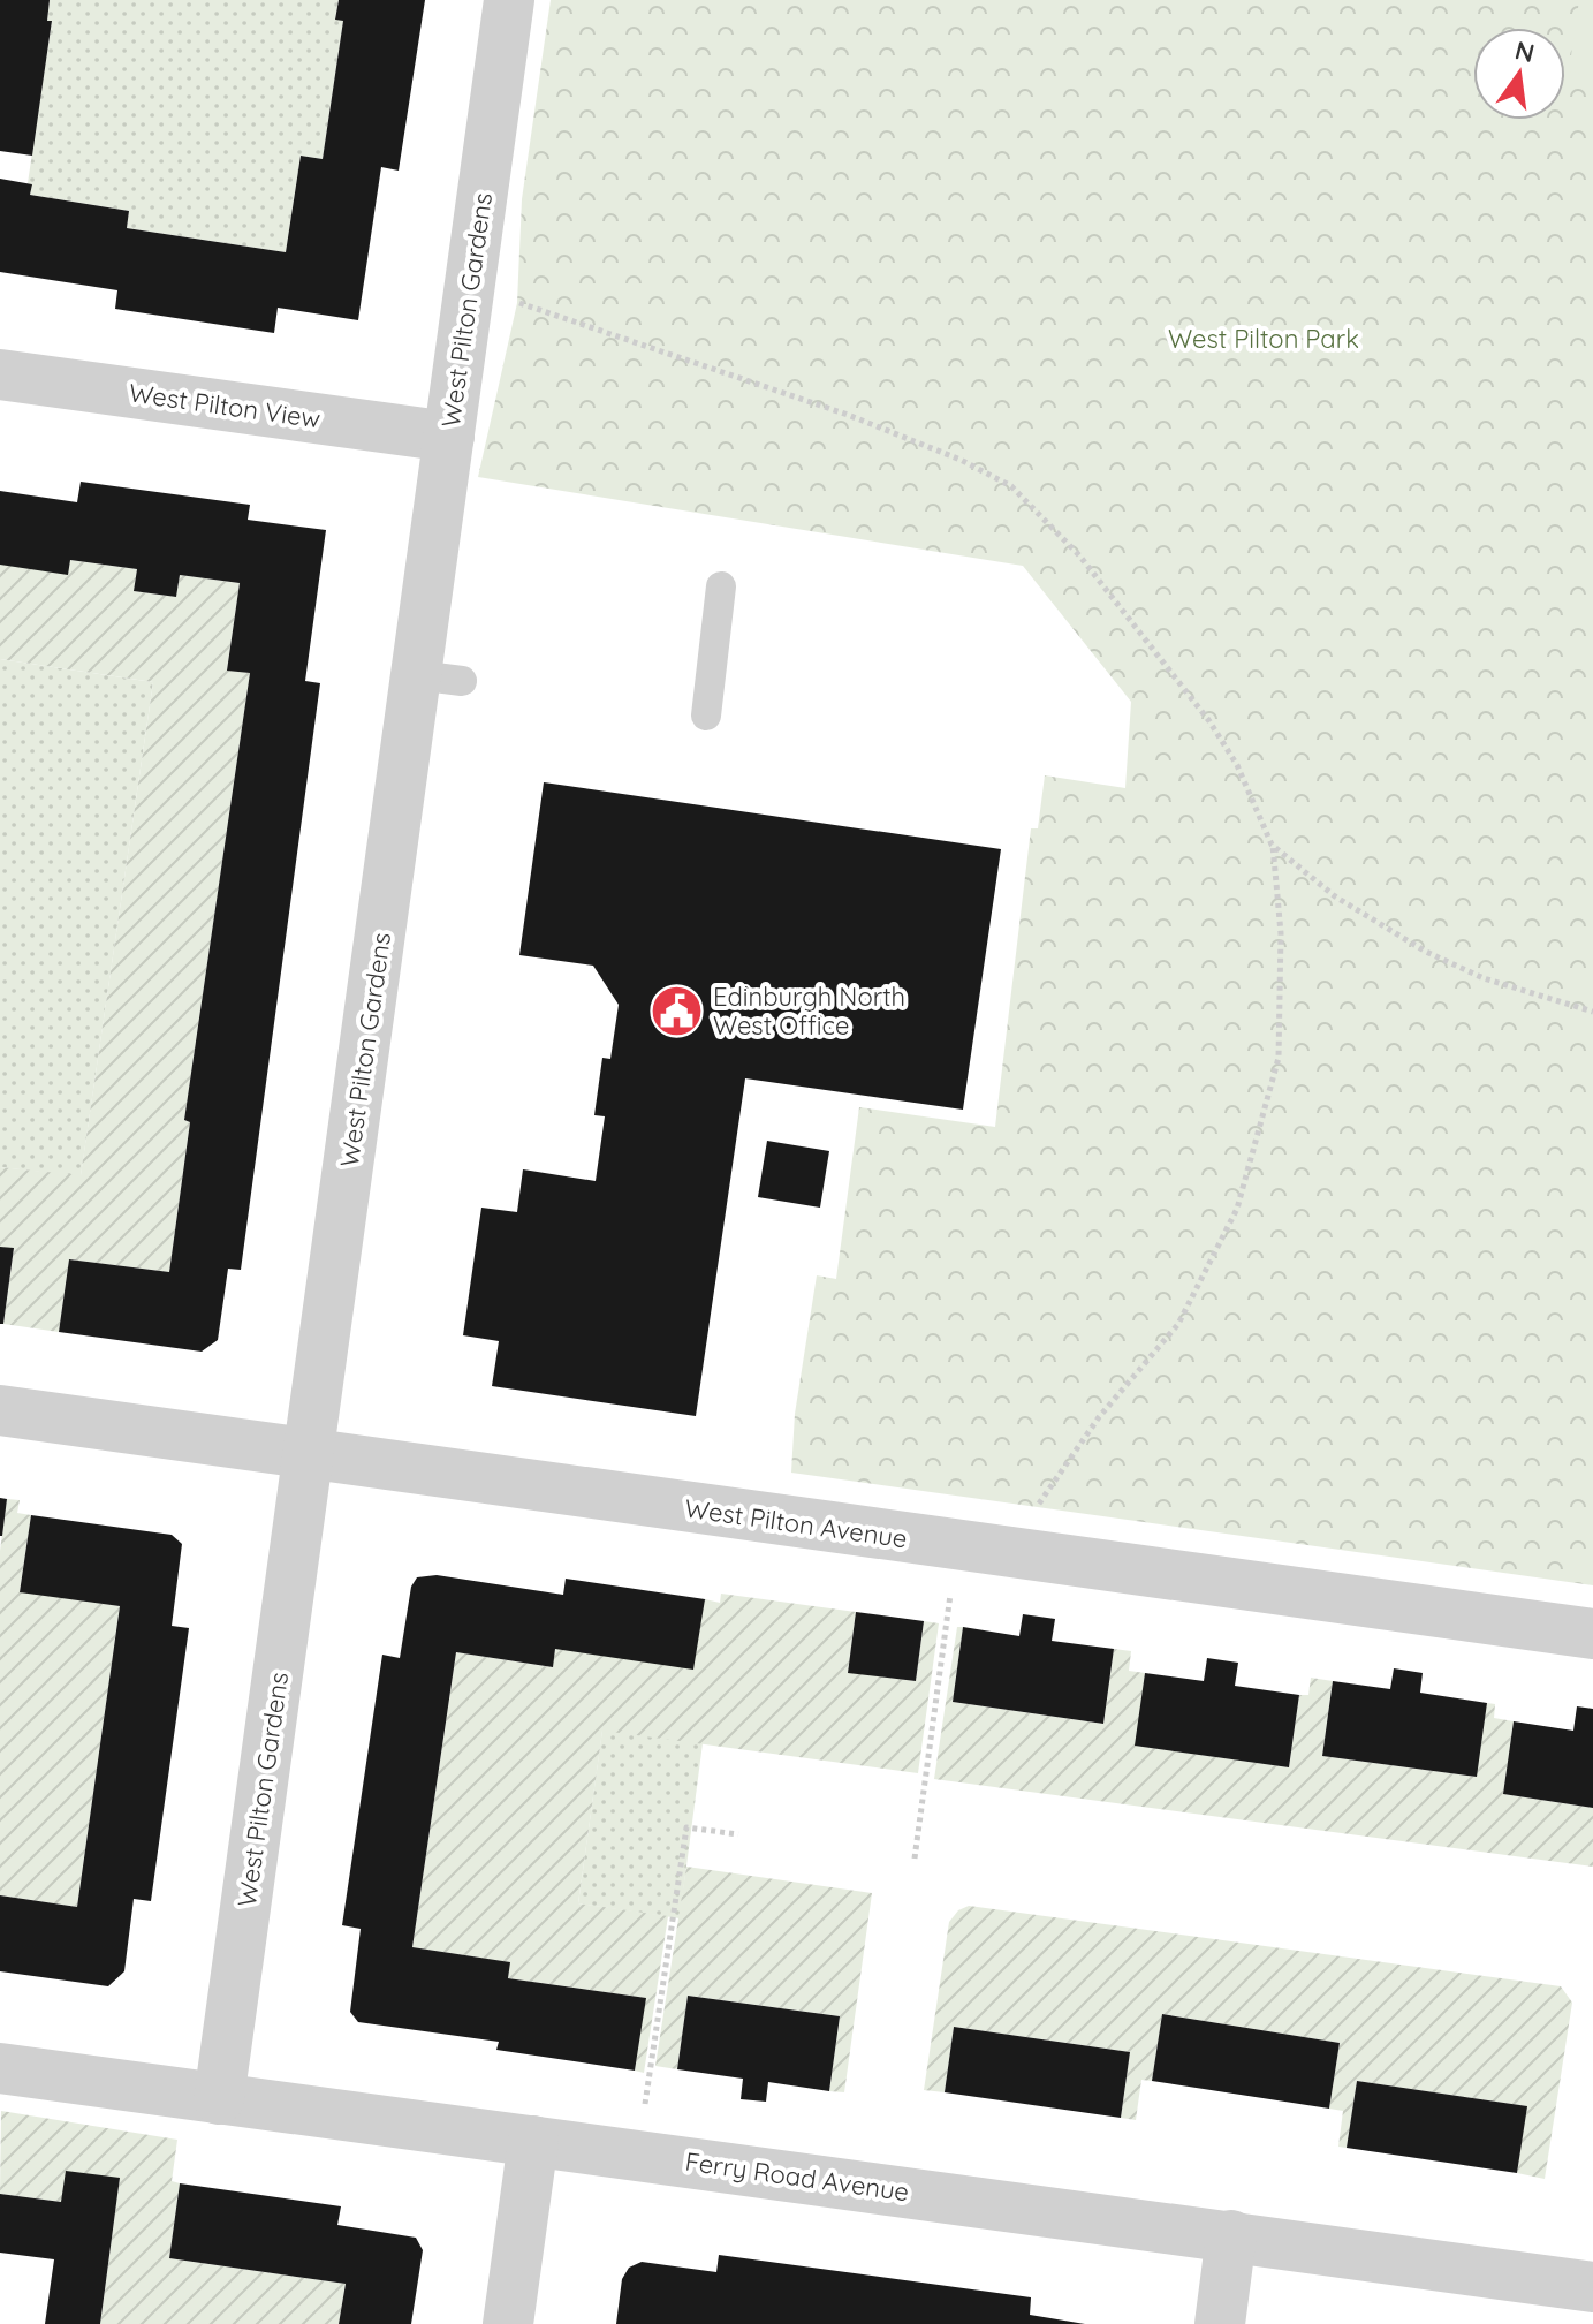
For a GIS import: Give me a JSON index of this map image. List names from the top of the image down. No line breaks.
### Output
{"streets":{"street":["West Pilton Gardens","West Pilton View","West Pilton Avenue","Ferry Road Avenue"]},"crossings":[["West Pilton Gardens","West Pilton View"],["West Pilton Gardens","West Pilton Avenue"],["West Pilton Gardens","Ferry Road Avenue"]],"parks":["West Pilton Park"],"places":{"public building":["Edinburgh North West Office"]},"north":"top"}
